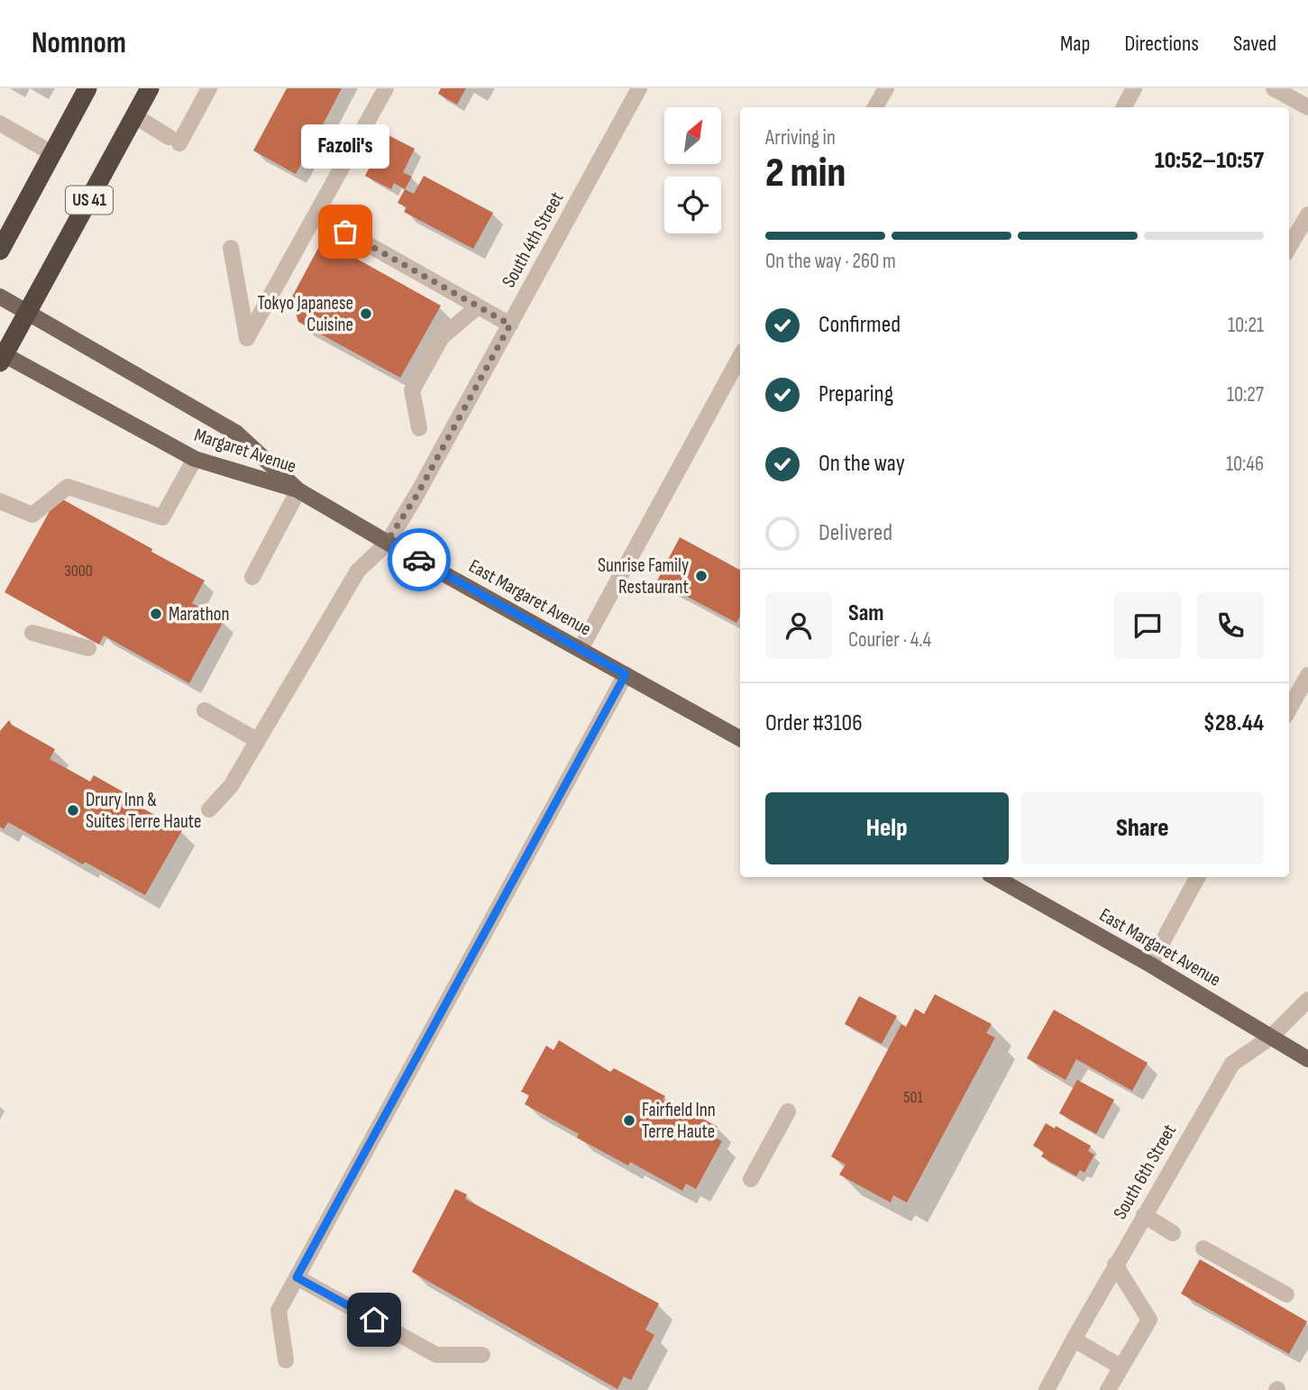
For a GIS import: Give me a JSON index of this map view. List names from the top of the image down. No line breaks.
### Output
{"streets":{"highway":["US 41"],"main road":["Margaret Avenue","East Margaret Avenue"],"street":["South 4th Street","South 6th Street"]},"crossings":[["US 41","Margaret Avenue"],["South 4th Street","East Margaret Avenue"],["Margaret Avenue","East Margaret Avenue"],["East Margaret Avenue","South 6th Street"]],"places":["Fazoli's","Tokyo Japanese Cuisine","Sunrise Family Restaurant","Marathon","Drury Inn & Suites Terre Haute","Fairfield Inn Terre Haute"],"house_numbers":["3000","501"],"north":"top right","page":{"header":"Nomnom","nav":["Map","Directions","Saved"],"heading":["2 min","Arriving in","10:52–10:57"],"panel":["Sam","Courier · 4.4","Order #3106","$28.44"],"bubble":"Fazoli's","bar":"On the way · 260 m","list":[["Confirmed","10:21"],["Preparing","10:27"],["On the way","10:46"],"Delivered"],"buttons":["Help","Share"]}}
